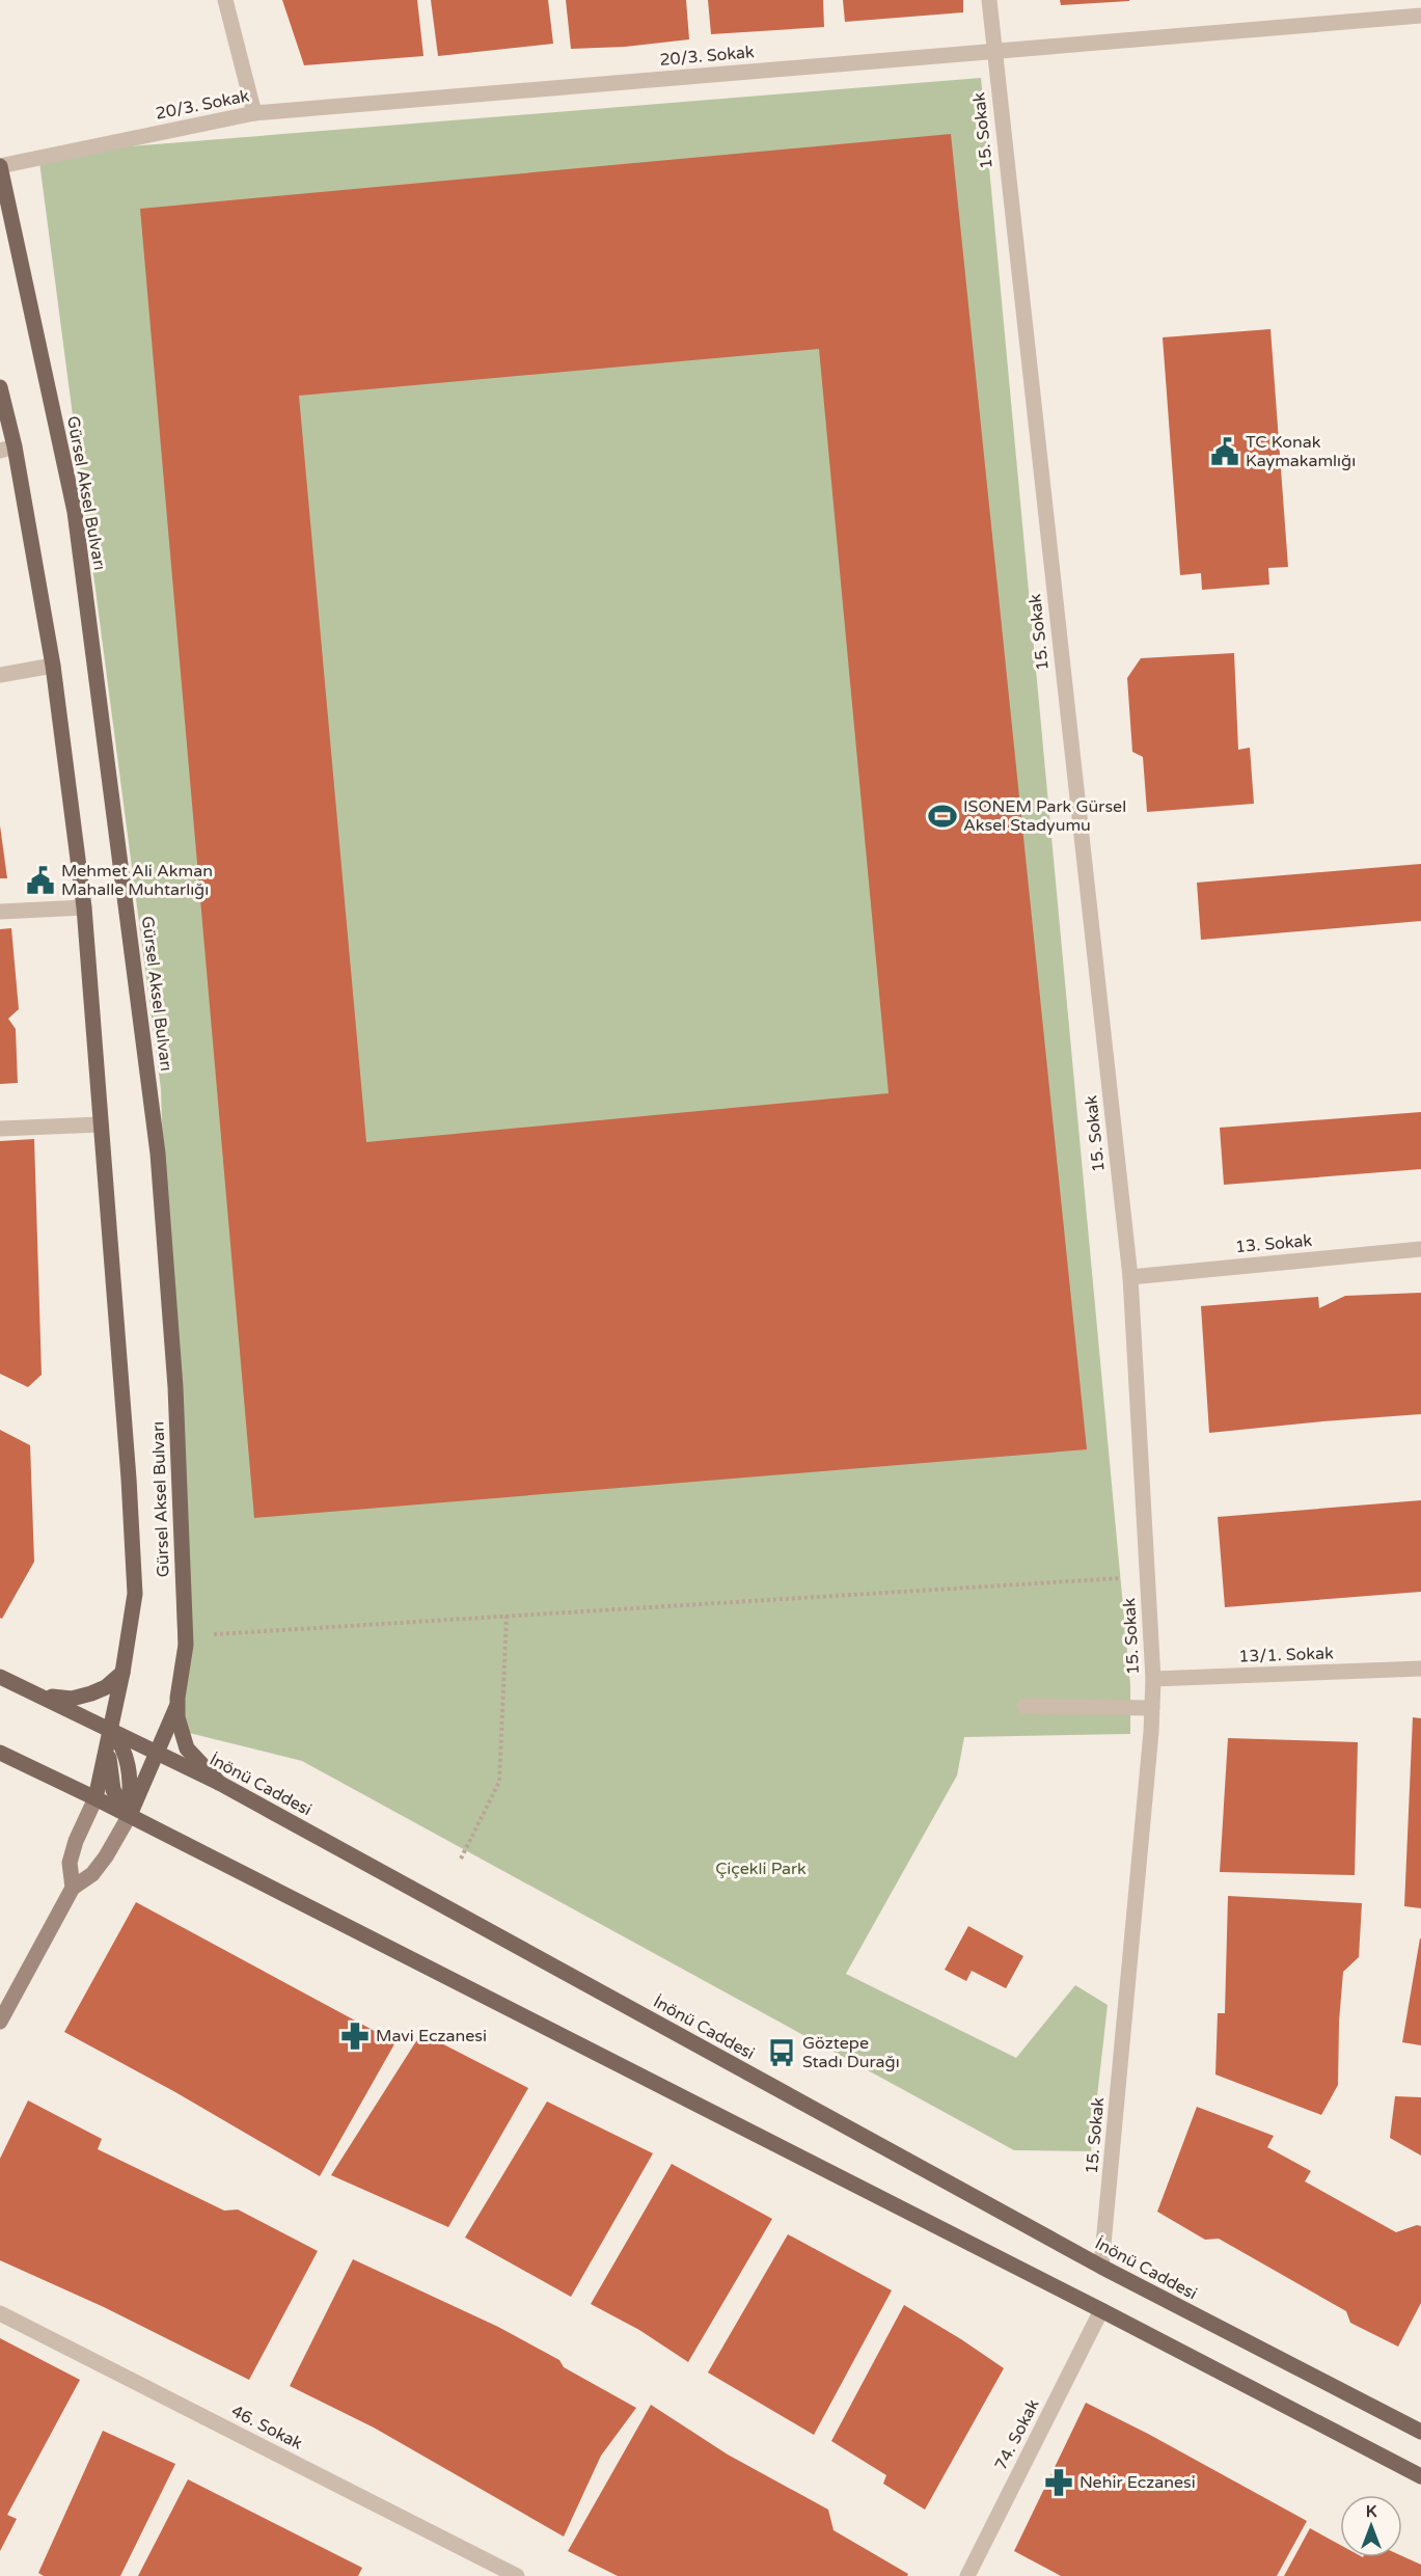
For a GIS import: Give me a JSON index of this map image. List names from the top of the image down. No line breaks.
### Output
{"streets":{"main road":["Gürsel Aksel Bulvarı","İnönü Caddesi"],"street":["20/3. Sokak","15. Sokak","13. Sokak","13/1. Sokak","46. Sokak","74. Sokak"]},"crossings":[["20/3. Sokak","15. Sokak"],["20/3. Sokak","Gürsel Aksel Bulvarı"],["15. Sokak","13. Sokak"],["15. Sokak","13/1. Sokak"],["15. Sokak","İnönü Caddesi"],["Gürsel Aksel Bulvarı","İnönü Caddesi"]],"parks":["Çiçekli Park"],"places":{"public building":["TC Konak Kaymakamlığı","Mehmet Ali Akman Mahalle Muhtarlığı"],"sports":["ISONEM Park Gürsel Aksel Stadyumu"],"pharmacy":["Mavi Eczanesi","Nehir Eczanesi"],"bus stop":["Göztepe Stadı Durağı"]},"north":"top"}
